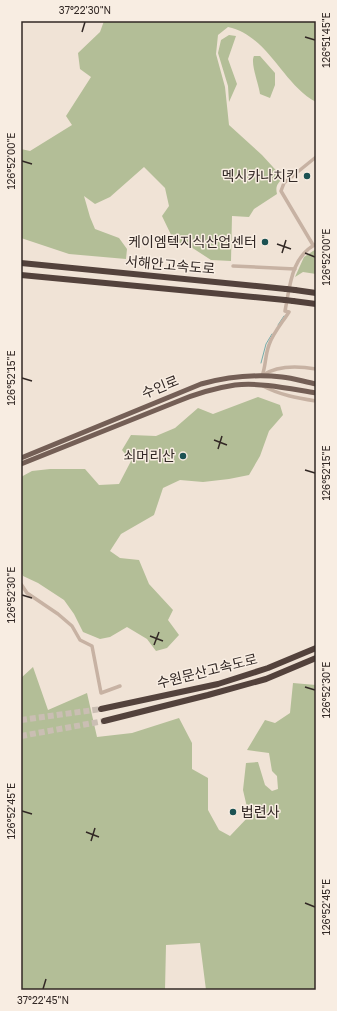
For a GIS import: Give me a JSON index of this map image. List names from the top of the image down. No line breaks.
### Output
{"streets":{"highway":["서해안고속도로","수원문산고속도로"],"main road":["수인로"]},"places":["멕시카나치킨","케이엠텍지식산업센터","쇠머리산","법련사"],"coordinates":["37°22'30\"N","126°51'45\"E","126°52'00\"E","126°52'15\"E","126°52'30\"E","126°52'45\"E","37°22'45\"N"]}
